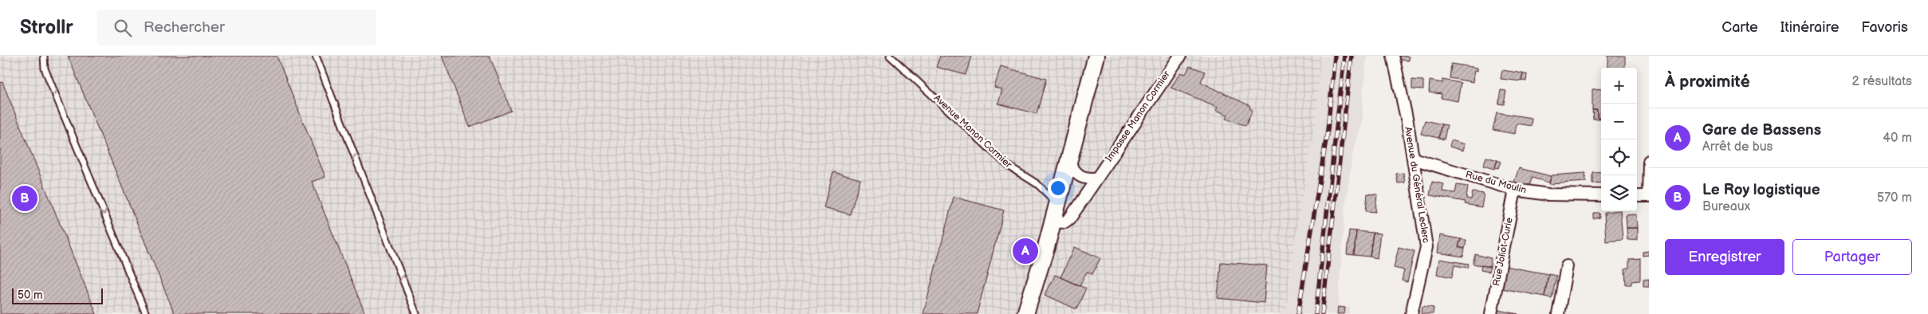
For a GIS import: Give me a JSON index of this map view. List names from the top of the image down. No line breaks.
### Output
{"streets":{"street":["Impasse Manon Cormier","Rue du Moulin","Avenue du Général Leclerc","Rue Joliot-Curie"],"lane":["Avenue Manon Cormier"]},"crossings":[["Rue du Moulin","Avenue du Général Leclerc"],["Rue du Moulin","Rue Joliot-Curie"]],"scale_bar":"50 m","page":{"header":"Strollr","search":"Rechercher","nav":["Carte","Itinéraire","Favoris"],"heading":["À proximité","2 résultats"],"map_buttons":["+","−"],"list":[{"mark":"A","name":"Gare de Bassens","note":"Arrêt de bus","value":"40 m"},{"mark":"B","name":"Le Roy logistique","note":"Bureaux","value":"570 m"}],"pins":["B","A"],"buttons":["Enregistrer","Partager"],"scale":"50 m"}}
